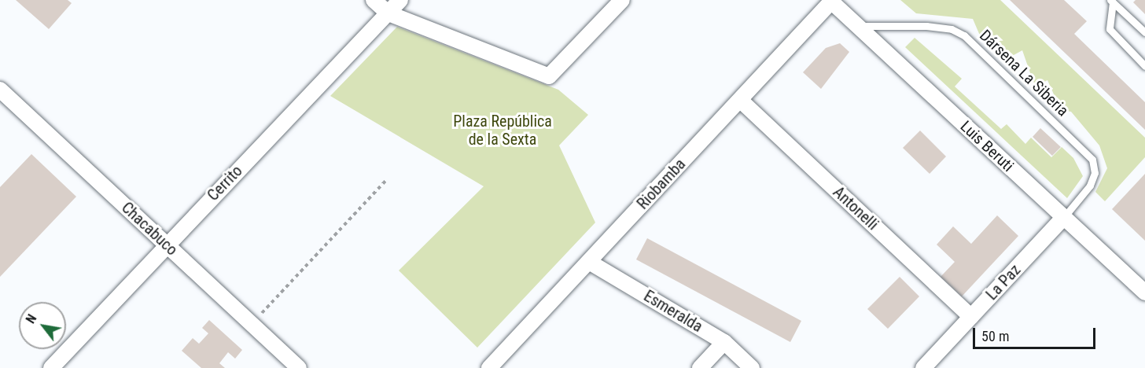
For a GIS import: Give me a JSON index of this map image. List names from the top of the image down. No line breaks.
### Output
{"streets":{"street":["Luis Beruti","Cerrito","Riobamba","Antonelli","Chacabuco","La Paz","Esmeralda"],"lane":["Dársena La Siberia"]},"crossings":[["Dársena La Siberia","Luis Beruti"],["Dársena La Siberia","La Paz"],["Luis Beruti","Riobamba"],["Luis Beruti","La Paz"],["Cerrito","Chacabuco"],["Riobamba","Antonelli"],["Riobamba","Esmeralda"],["Antonelli","La Paz"]],"parks":["Plaza República de la Sexta"],"scale_bar":"50 m","north":"top left"}
